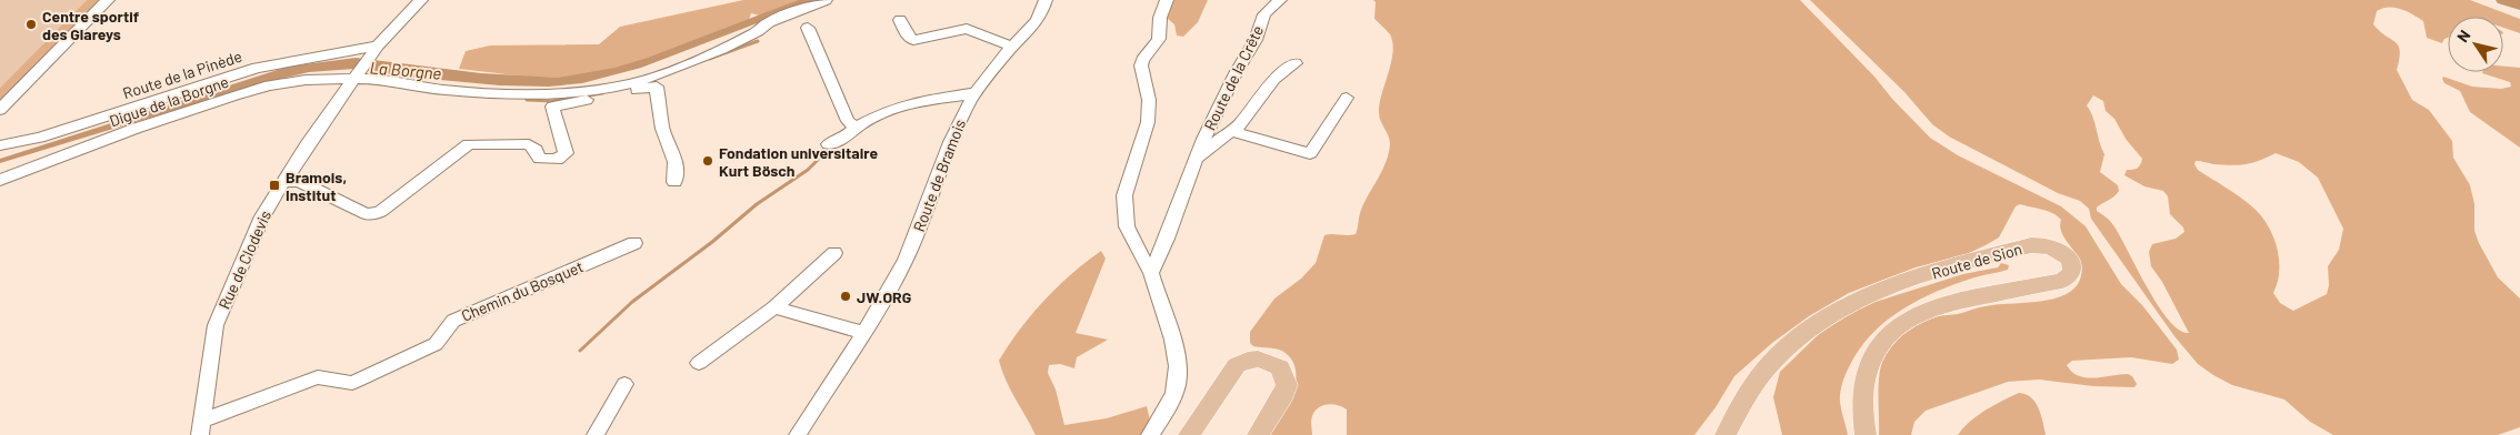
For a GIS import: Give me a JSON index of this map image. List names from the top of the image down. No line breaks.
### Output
{"streets":{"main road":["Route de Sion"],"street":["Route de la Pinède","Route de la Crête","Digue de la Borgne","Route de Bramois","Rue de Clodevis","Chemin du Bosquet"]},"crossings":[["Route de la Pinède","Rue de Clodevis"],["Digue de la Borgne","Rue de Clodevis"],["Rue de Clodevis","Chemin du Bosquet"]],"water":["La Borgne"],"places":{"other":["Centre sportif des Glareys","Fondation universitaire Kurt Bösch","JW.ORG"],"transit":["Bramois, Institut"]},"north":"top left"}
